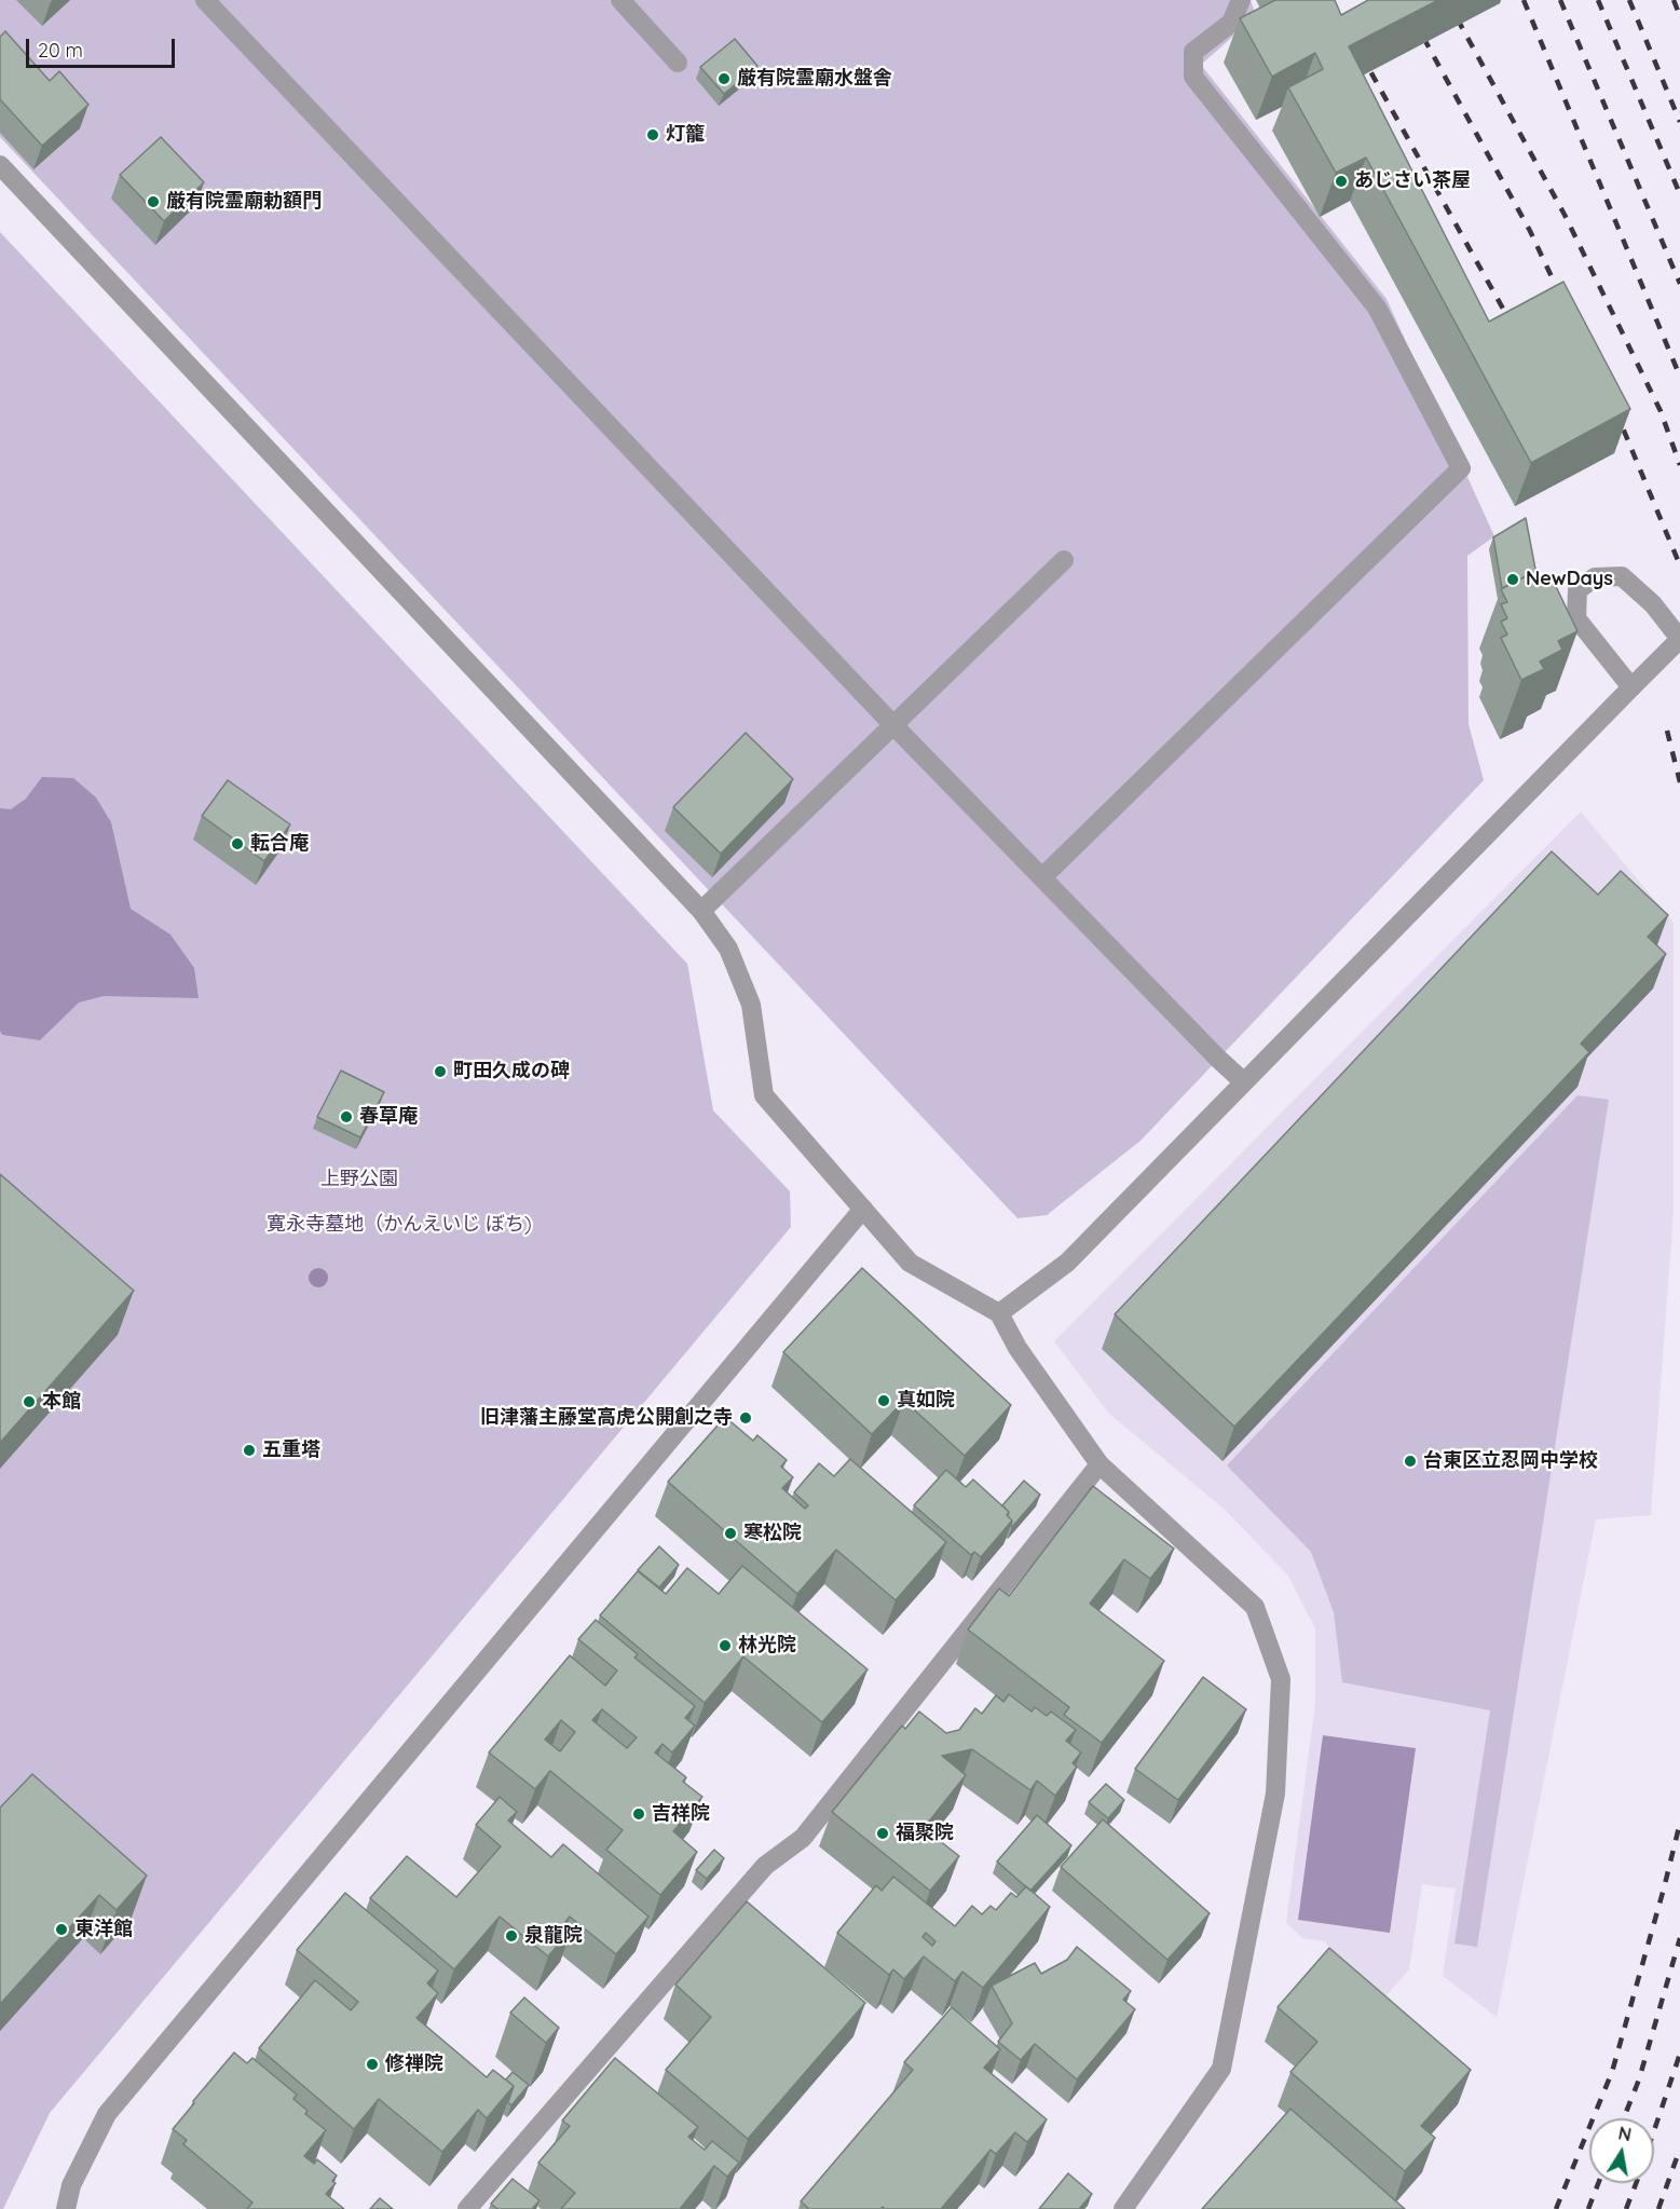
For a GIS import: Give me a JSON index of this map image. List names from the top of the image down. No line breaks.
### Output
{"parks":["上野公園","寛永寺墓地（かんえいじ ぼち)"],"places":["厳有院霊廟水盤舎","灯籠","あじさい茶屋","厳有院霊廟勅額門","NewDays","転合庵","町田久成の碑","春草庵","真如院","本館","旧津藩主藤堂高虎公開創之寺","五重塔","台東区立忍岡中学校","寒松院","林光院","吉祥院","福聚院","東洋館","泉龍院","修禅院"],"scale_bar":"20 m","north":"top"}
